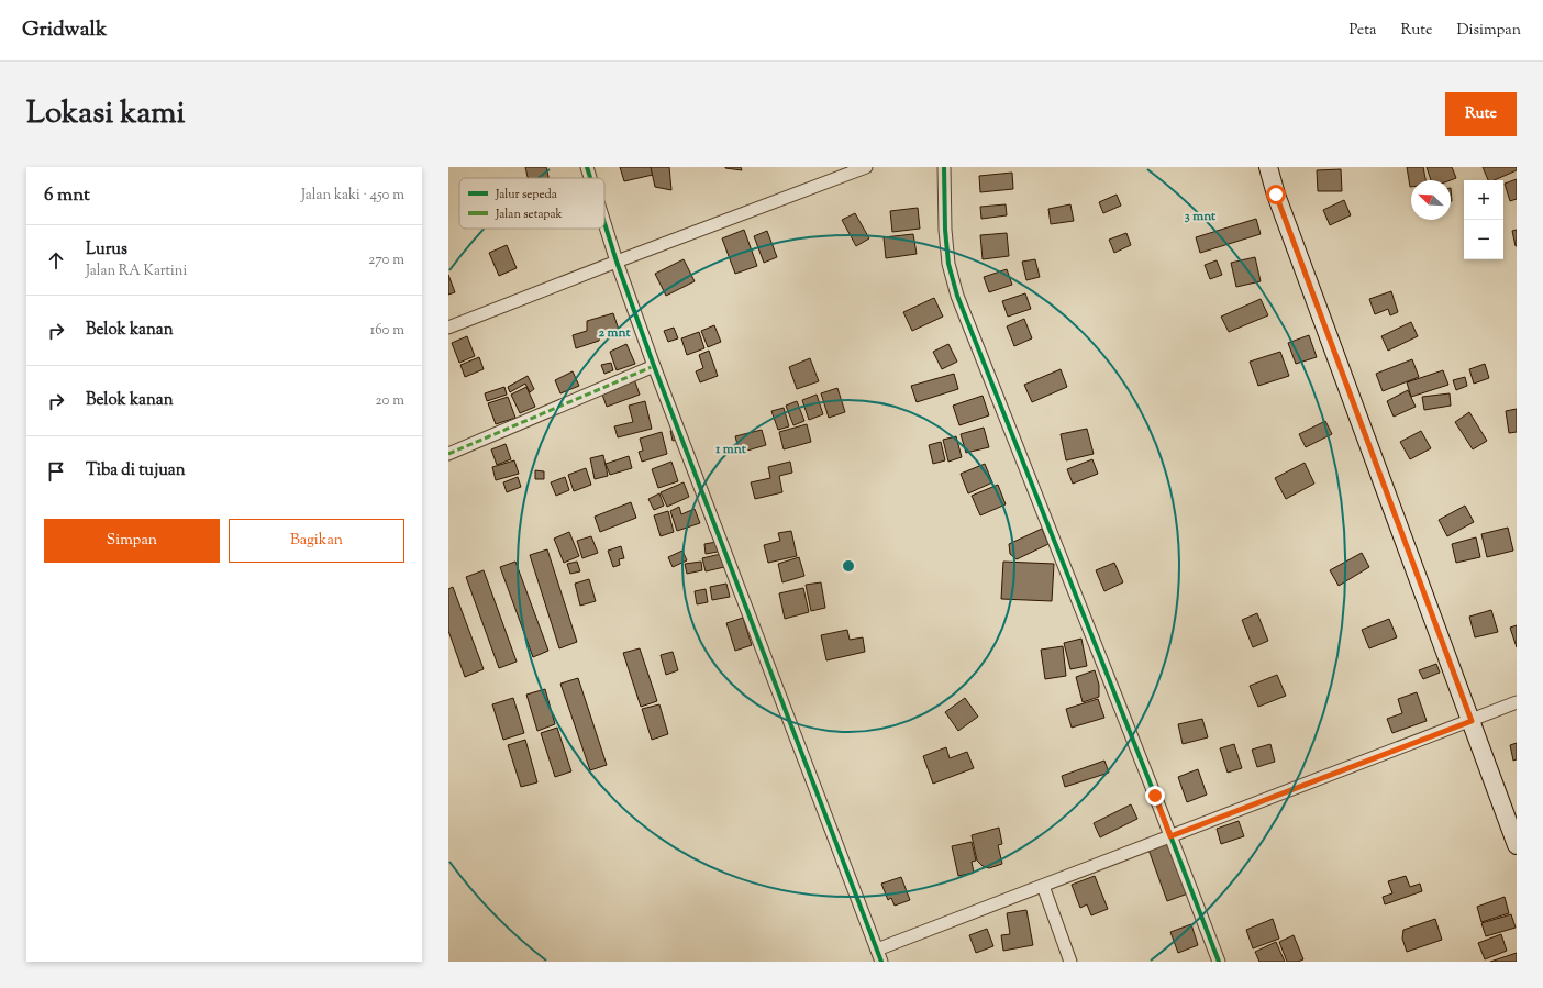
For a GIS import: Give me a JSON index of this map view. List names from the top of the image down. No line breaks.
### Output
{"legend":["Jalur sepeda","Jalan setapak"],"north":"top left","page":{"header":"Gridwalk","nav":["Peta","Rute","Disimpan"],"title":"Lokasi kami","buttons":["Rute",["Simpan","Bagikan"]],"heading":["6 mnt","Jalan kaki · 450 m"],"map_buttons":["+","−"],"list":[["Lurus","Jalan RA Kartini","270 m"],["Belok kanan","160 m"],["Belok kanan","20 m"],"Tiba di tujuan"]},"rings":["3 mnt","2 mnt","1 mnt"]}
